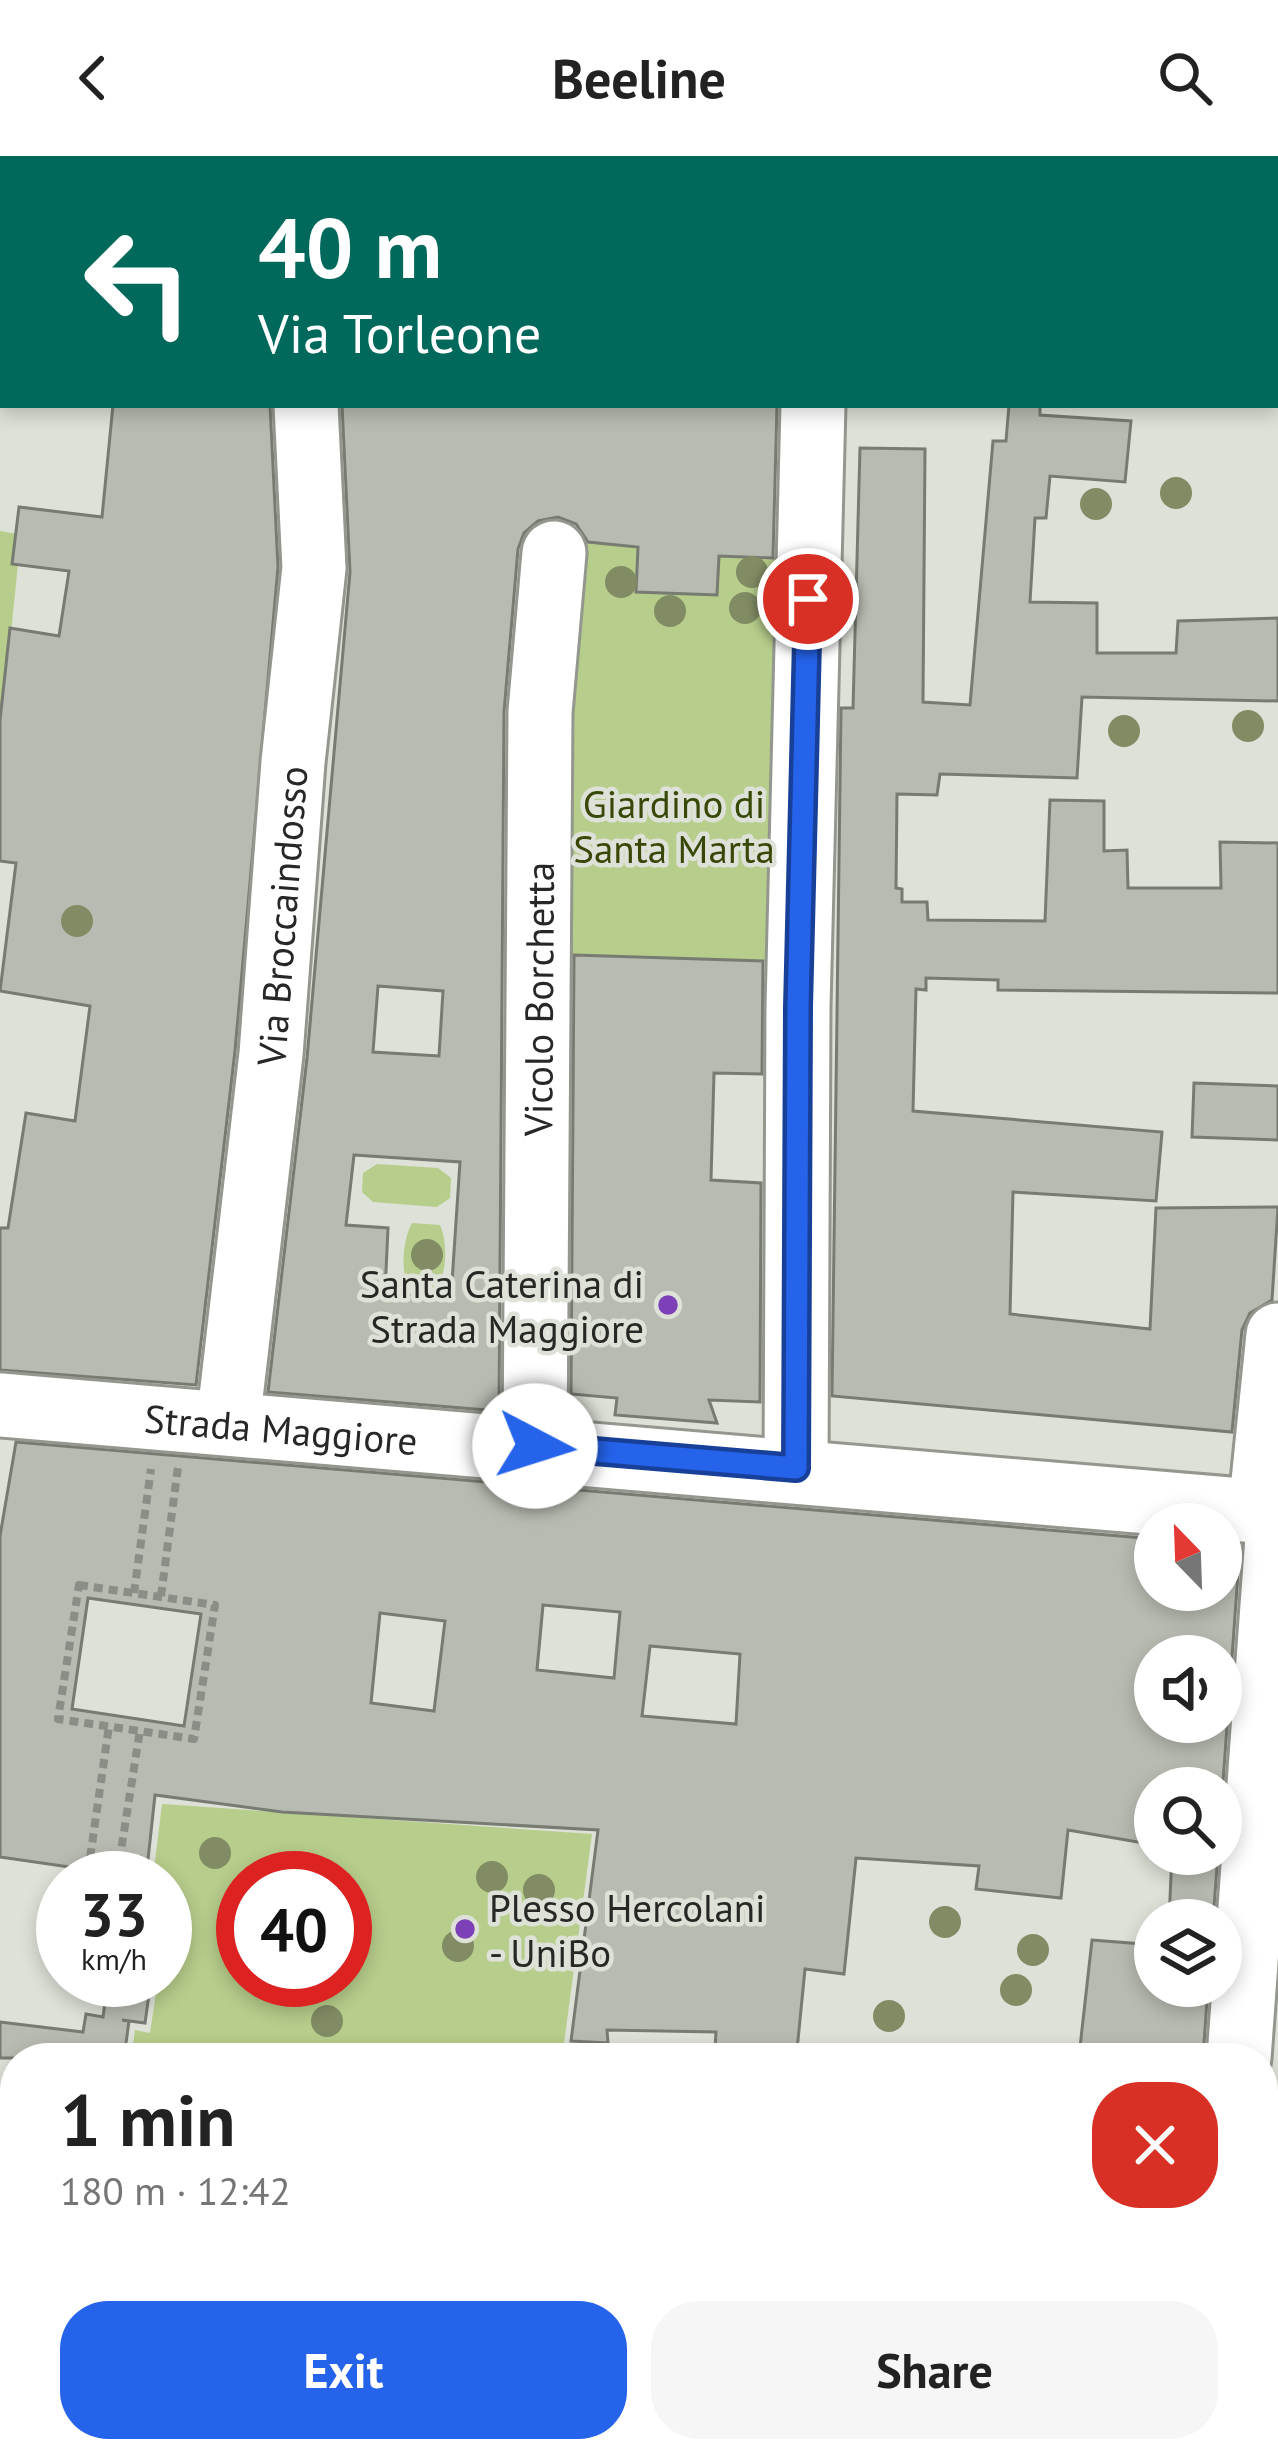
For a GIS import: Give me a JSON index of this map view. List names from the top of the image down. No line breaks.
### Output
{"streets":{"street":["Via Broccaindosso","Vicolo Borchetta","Strada Maggiore"]},"crossings":[["Via Broccaindosso","Strada Maggiore"],["Vicolo Borchetta","Strada Maggiore"]],"parks":["Giardino di Santa Marta"],"places":["Santa Caterina di Strada Maggiore","Plesso Hercolani - UniBo"],"north":"top left","page":{"header":"Beeline","turn":["40 m","Via Torleone"],"speed":"33 km/h","limit":"40","heading":["1 min","180 m · 12:42"],"buttons":["Exit","Share"]}}
